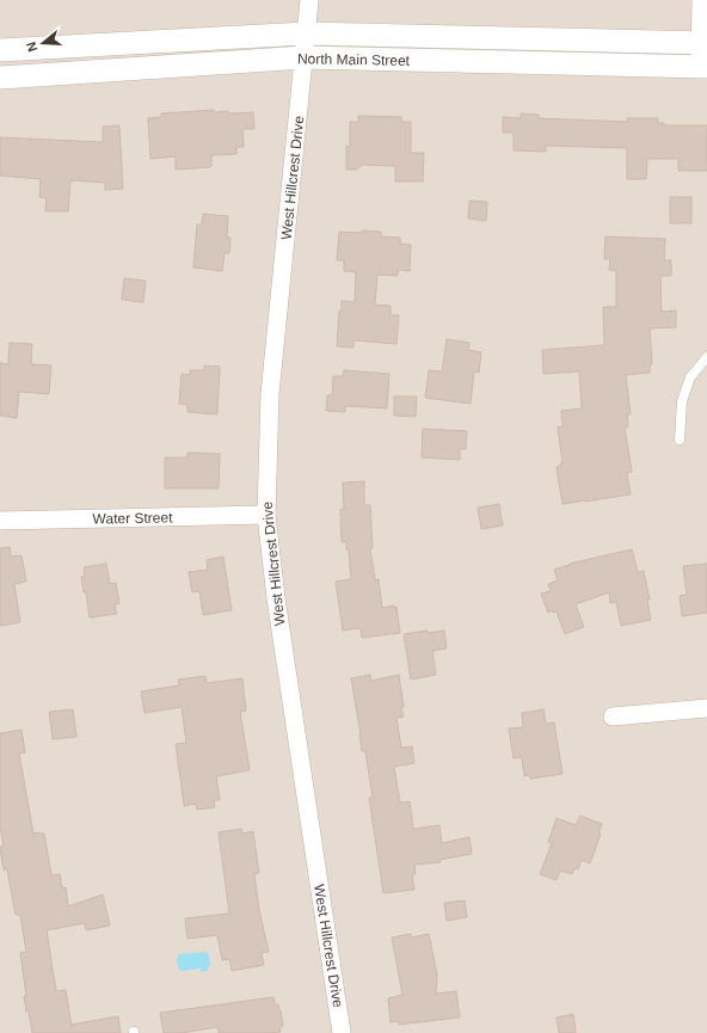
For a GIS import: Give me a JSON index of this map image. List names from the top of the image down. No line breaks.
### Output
{"streets":{"street":["North Main Street","West Hillcrest Drive","Water Street"]},"crossings":[["North Main Street","West Hillcrest Drive"],["West Hillcrest Drive","Water Street"]],"north":"left"}
